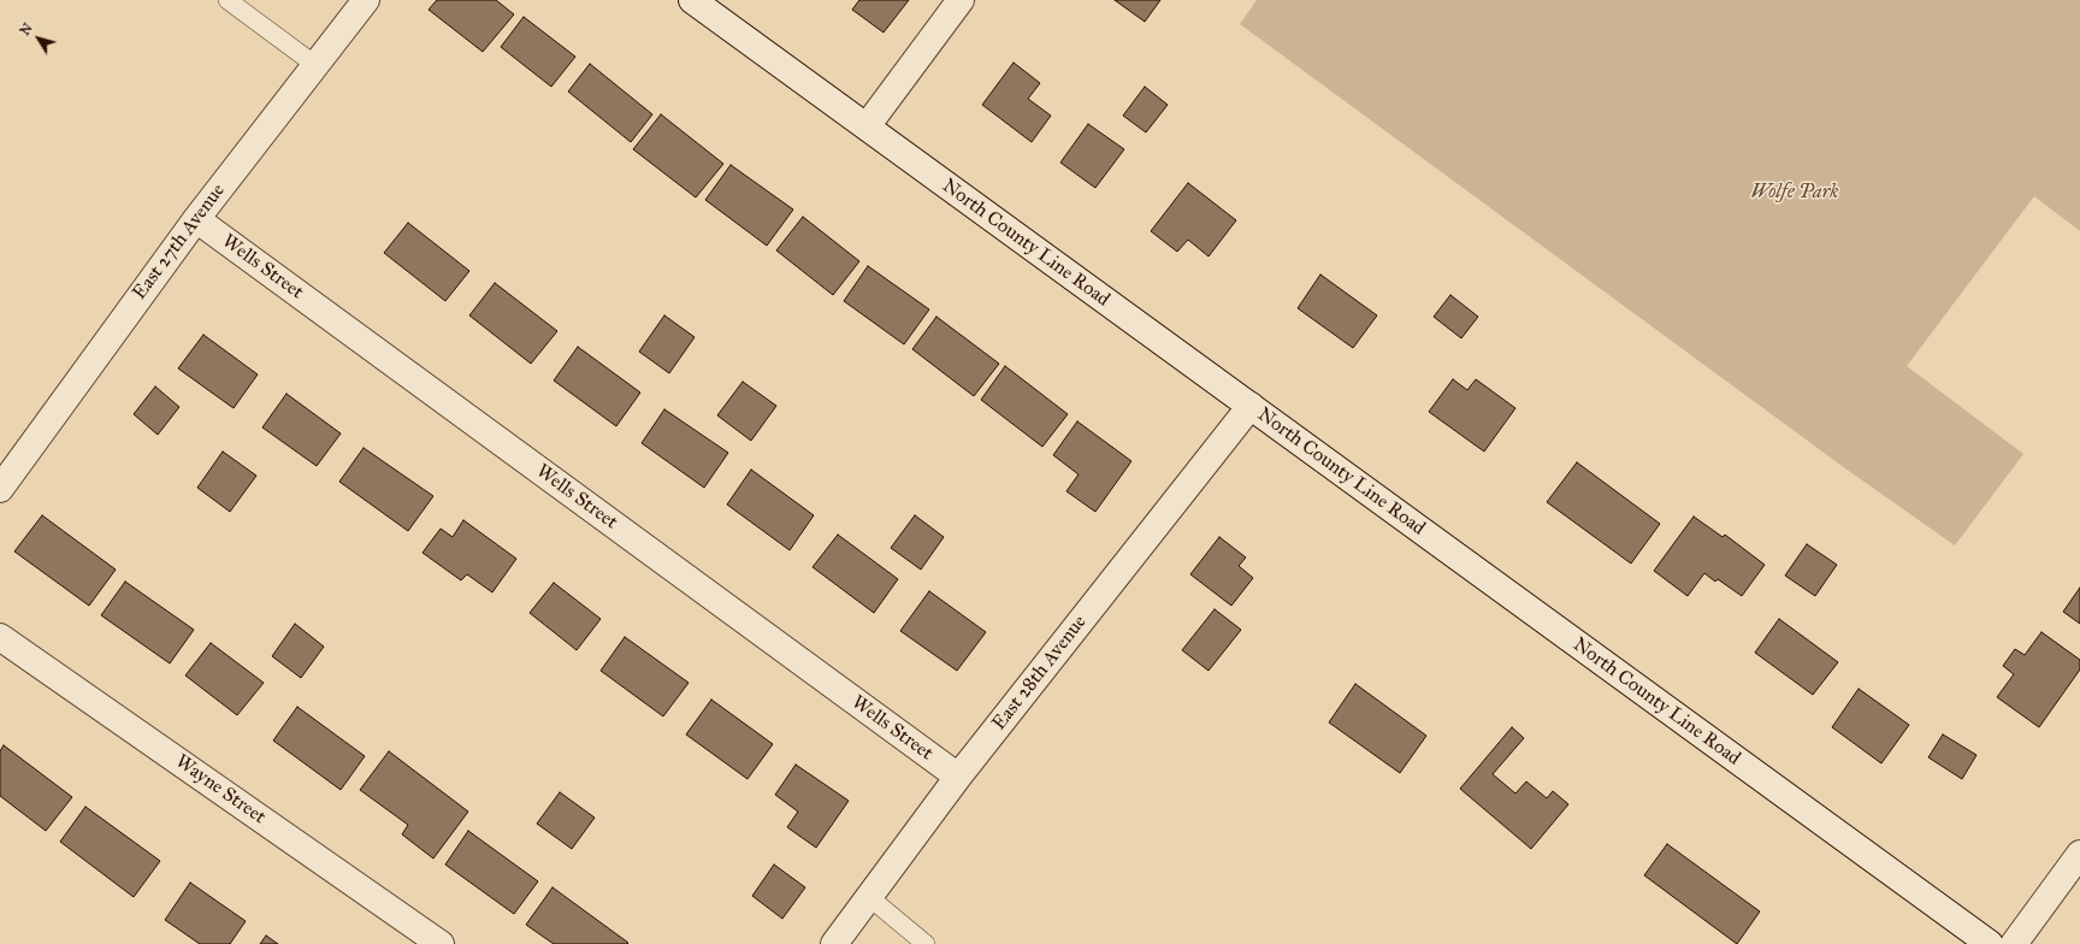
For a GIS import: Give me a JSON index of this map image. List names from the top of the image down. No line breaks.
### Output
{"streets":{"street":["East 27th Avenue","North County Line Road","Wells Street","East 28th Avenue","Wayne Street"]},"crossings":[["East 27th Avenue","Wells Street"],["North County Line Road","East 28th Avenue"],["Wells Street","East 28th Avenue"]],"parks":["Wolfe Park"],"north":"top left"}
